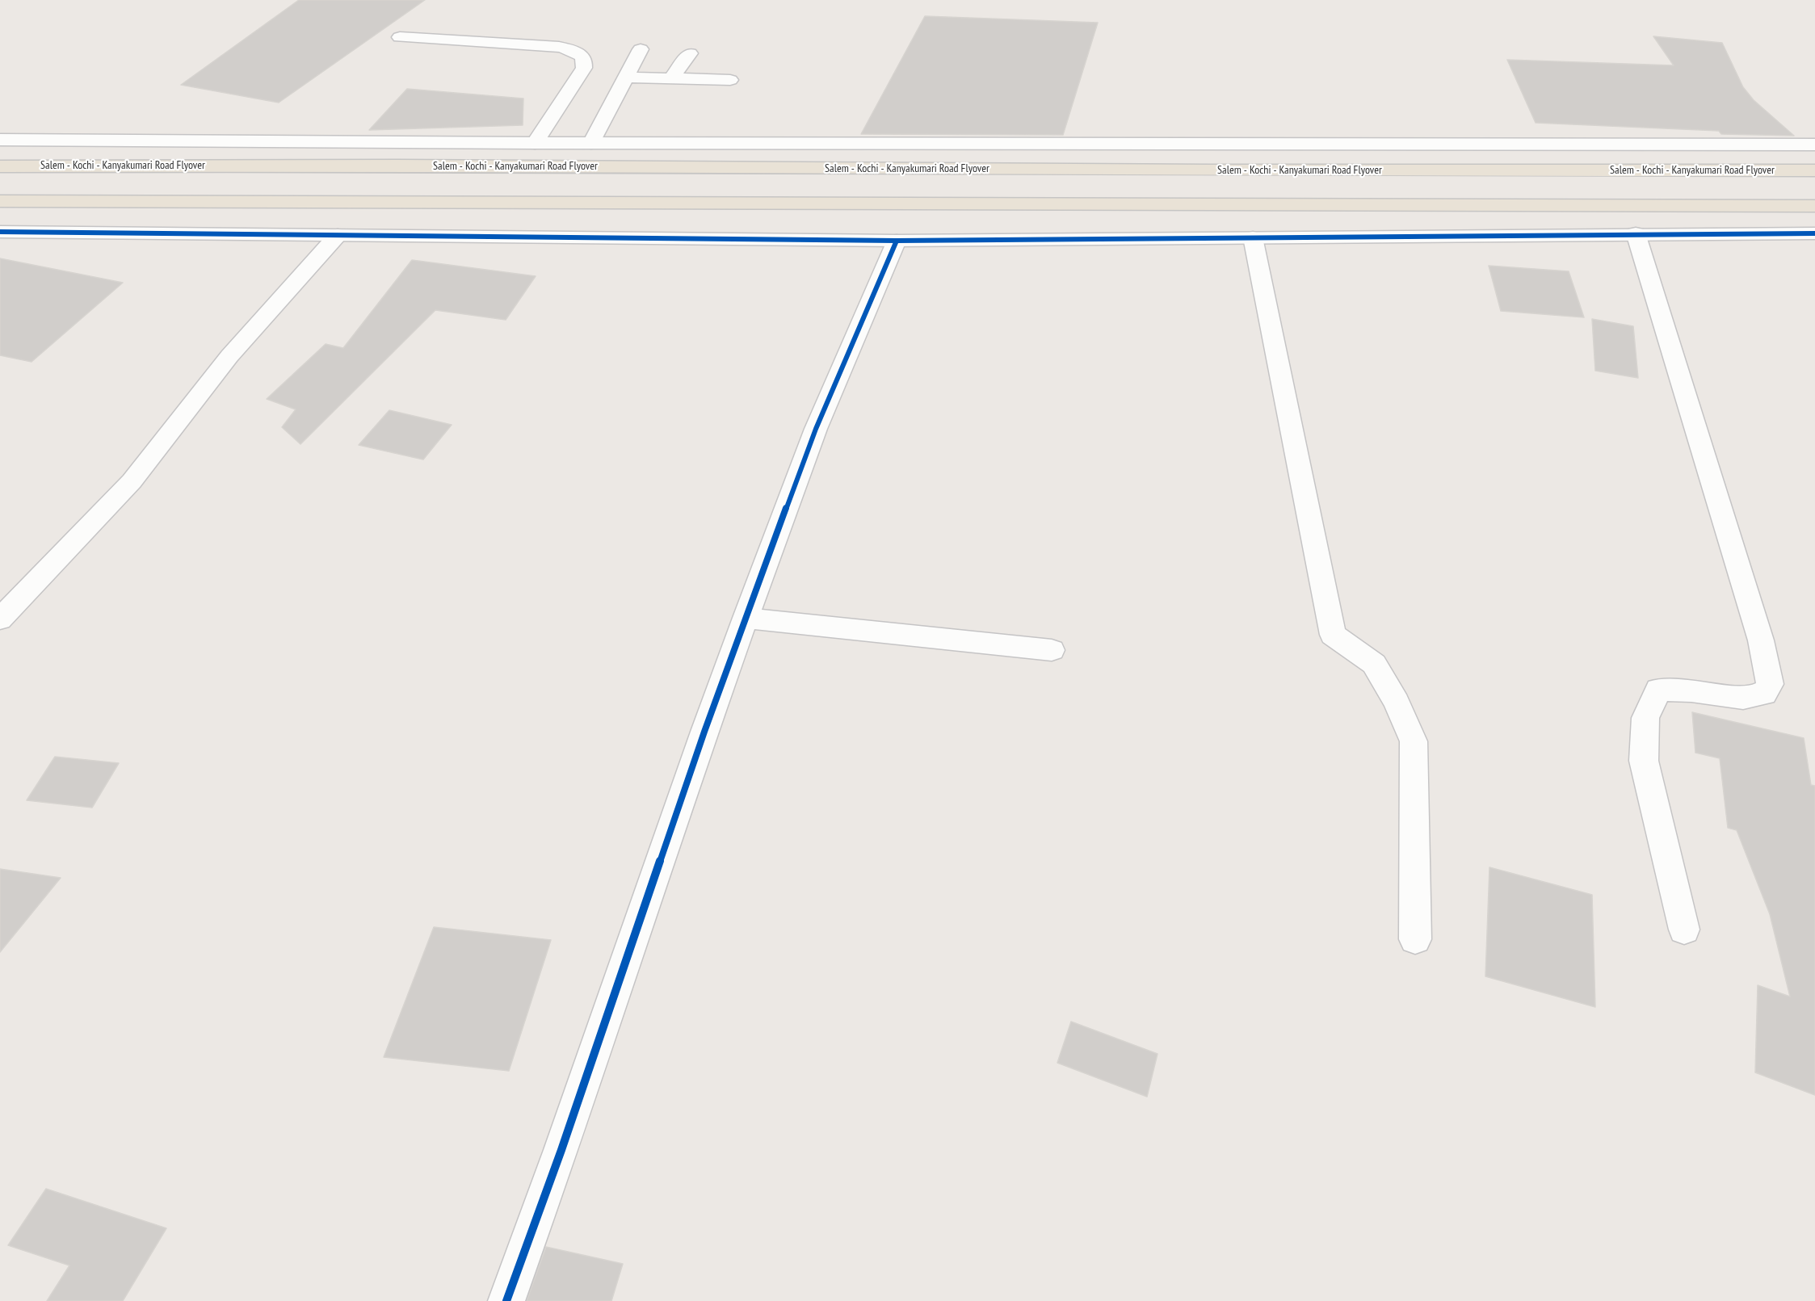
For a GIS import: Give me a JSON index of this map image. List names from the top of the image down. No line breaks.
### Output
{"streets":{"highway":["Salem - Kochi - Kanyakumari Road Flyover"]}}
